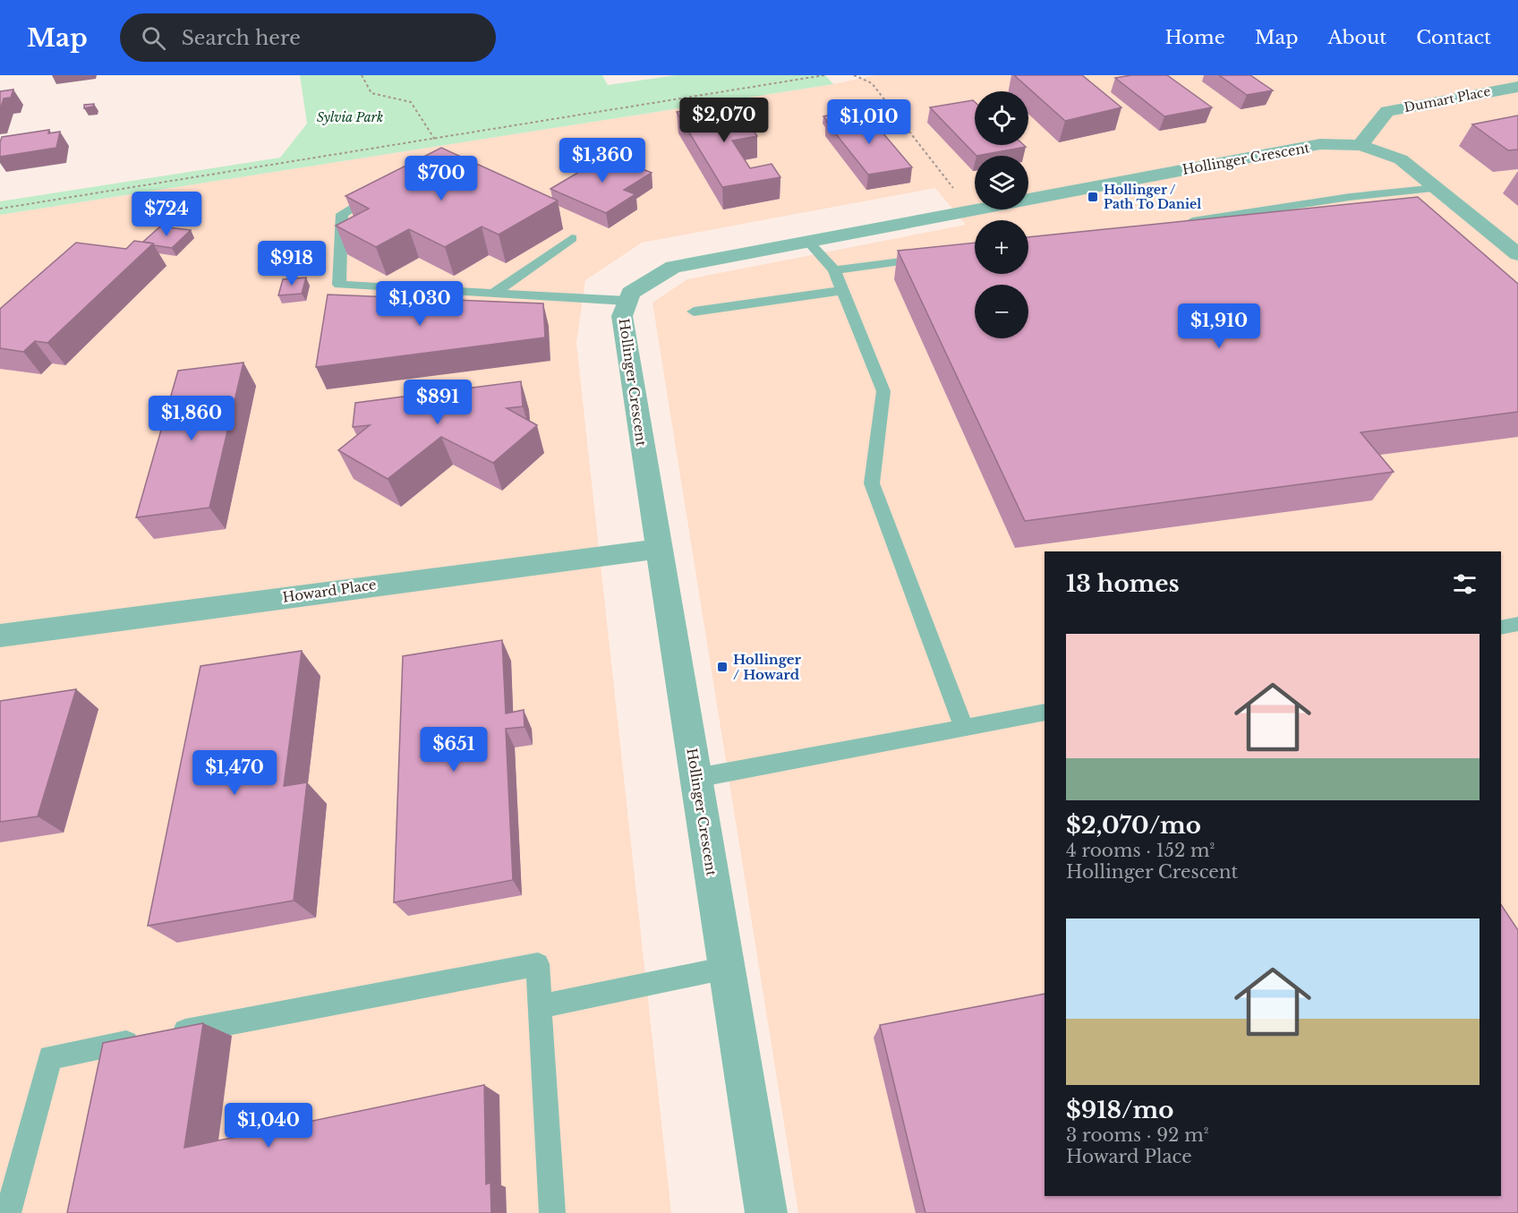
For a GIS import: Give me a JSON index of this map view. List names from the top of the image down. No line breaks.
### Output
{"streets":{"street":["Dumart Place","Hollinger Crescent","Howard Place"]},"crossings":[["Dumart Place","Hollinger Crescent"],["Hollinger Crescent","Howard Place"]],"parks":["Sylvia Park"],"places":{"transit":["Hollinger / Path To Daniel","Hollinger / Howard"]},"page":{"header":"Map","search":"Search here","nav":["Home","Map","About","Contact"],"map_buttons":["+","−"],"price":["$2,070","$1,010","$1,360","$700","$724","$918","$1,030","$1,910","$891","$1,860","$651","$1,470","$1,040"],"heading":"13 homes","list":[{"name":"$2,070/mo","note":"4 rooms · 152 m² · Hollinger Crescent"},{"name":"$918/mo","note":"3 rooms · 92 m² · Howard Place"}]}}
